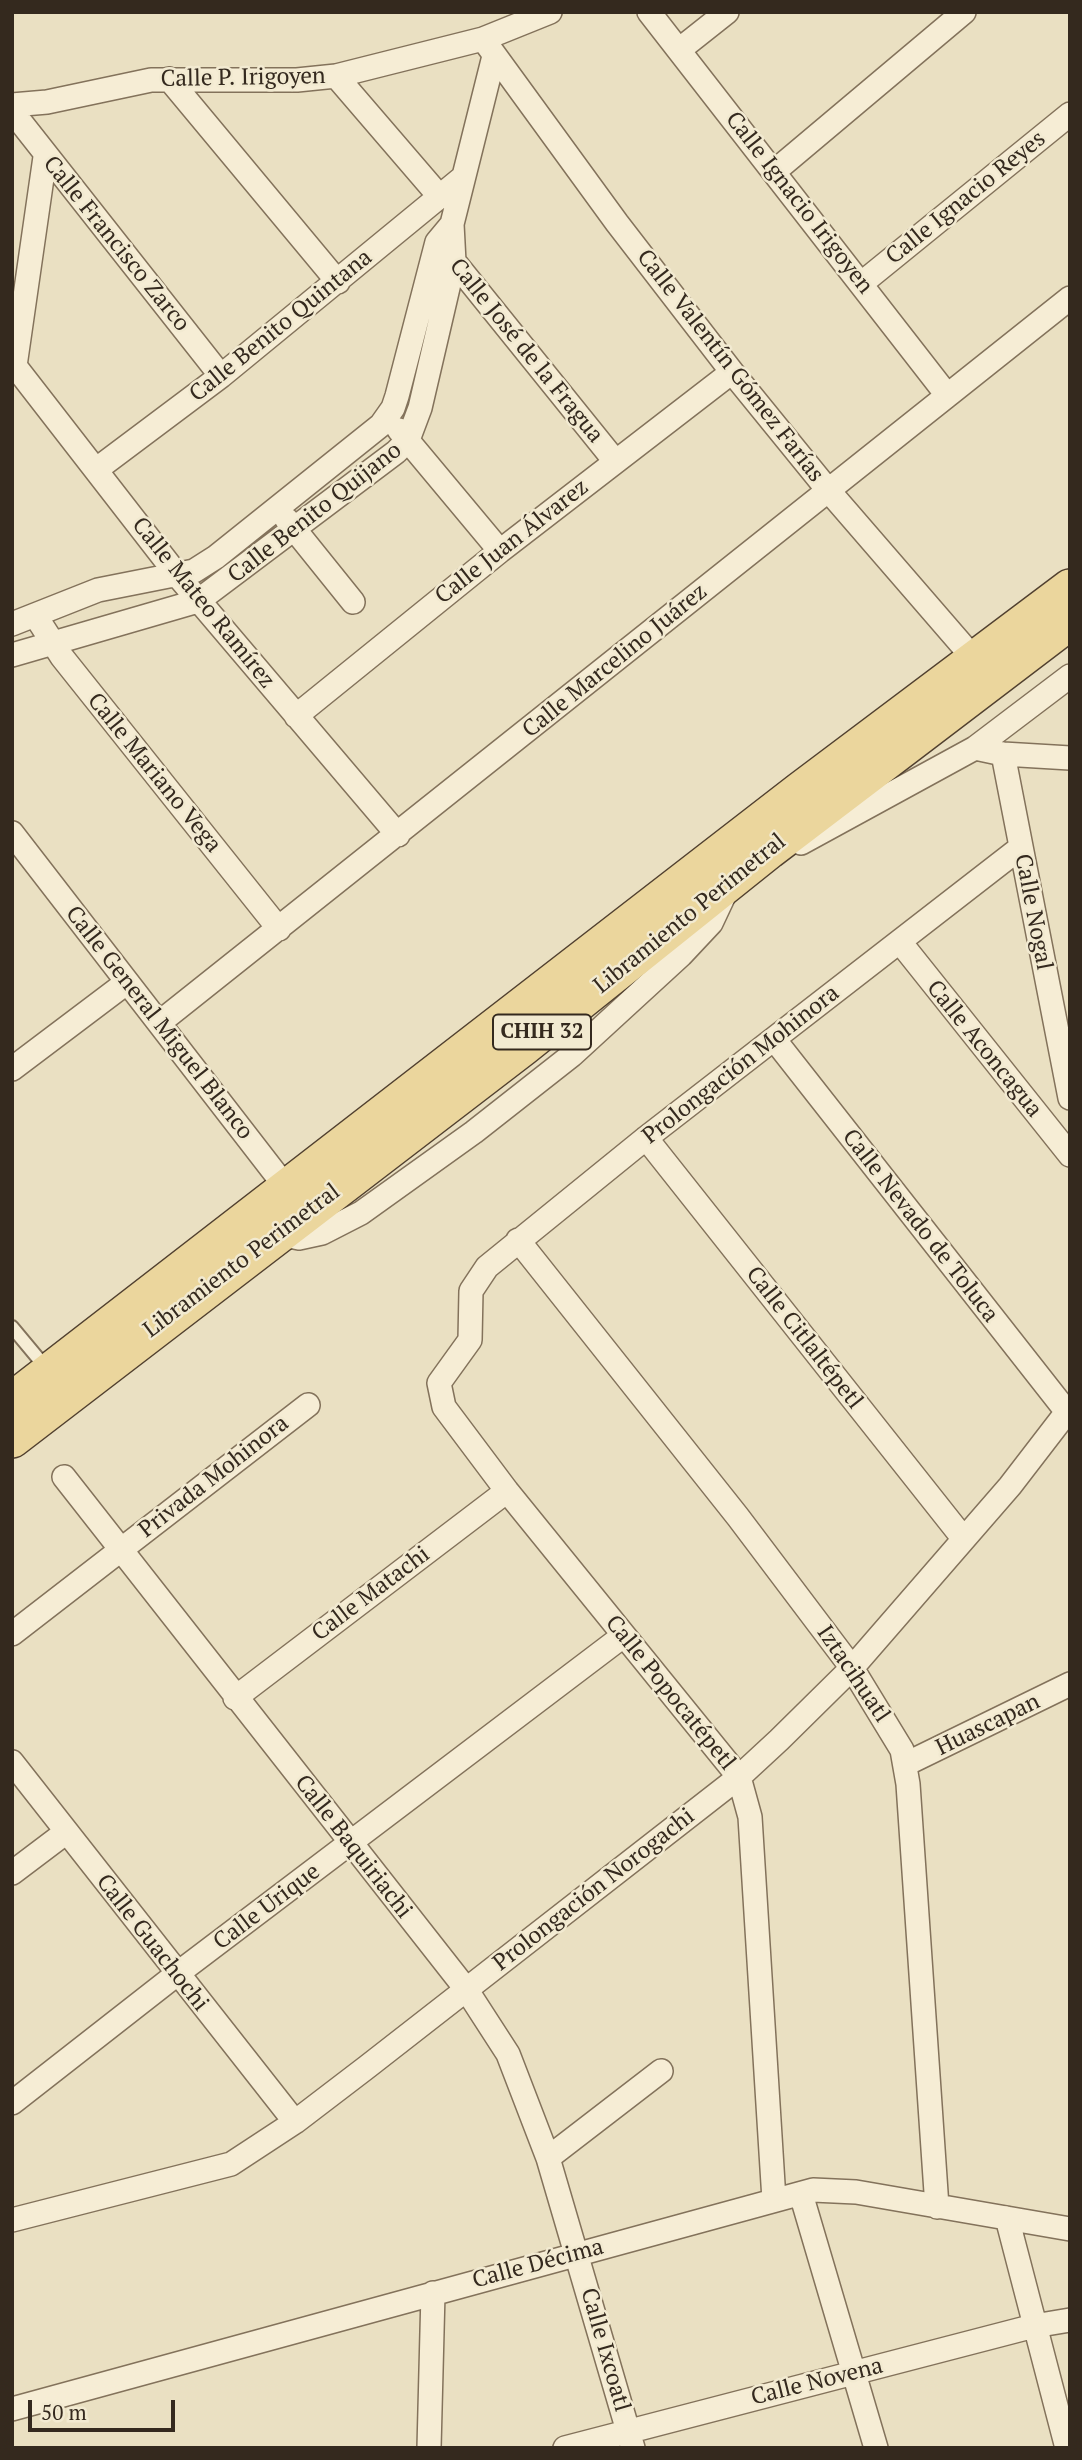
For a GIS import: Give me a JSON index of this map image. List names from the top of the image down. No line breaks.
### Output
{"streets":{"main road":["Libramiento Perimetral","CHIH 32"],"street":["Calle P. Irigoyen","Calle Ignacio Reyes","Calle Ignacio Irigoyen","Calle Francisco Zarco","Calle Benito Quintana","Calle José de la Fragua","Calle Valentín Gómez Farías","Calle Benito Quijano","Calle Juan Álvarez","Calle Mateo Ramírez","Calle Marcelino Juárez","Calle Mariano Vega","Calle Nogal","Calle General Miguel Blanco","Calle Aconcagua","Prolongación Mohinora","Calle Nevado de Toluca","Calle Citlaltépetl","Privada Mohinora","Calle Matachi","Iztacihuatl","Calle Popocatépetl","Huascapan","Calle Baquiriachi","Prolongación Norogachi","Calle Urique","Calle Guachochi","Calle Décima","Calle Ixcoatl","Calle Novena"]},"crossings":[["Calle P. Irigoyen","Calle Valentín Gómez Farías"],["Calle P. Irigoyen","Calle Benito Quijano"],["Calle Ignacio Reyes","Calle Ignacio Irigoyen"],["Calle Ignacio Irigoyen","Calle Marcelino Juárez"],["Calle Francisco Zarco","Calle Benito Quintana"],["Calle Benito Quintana","Calle Benito Quijano"],["Calle Benito Quintana","Calle Mateo Ramírez"],["Calle José de la Fragua","Calle Benito Quijano"],["Calle José de la Fragua","Calle Juan Álvarez"],["Calle Valentín Gómez Farías","Calle Benito Quijano"],["Calle Valentín Gómez Farías","Calle Juan Álvarez"],["Calle Valentín Gómez Farías","Calle Marcelino Juárez"],["Calle Valentín Gómez Farías","Libramiento Perimetral"],["Calle Benito Quijano","Calle Mateo Ramírez"],["Calle Benito Quijano","Calle Mariano Vega"],["Calle Juan Álvarez","Calle Mateo Ramírez"],["Calle Mateo Ramírez","Calle Marcelino Juárez"],["Calle Marcelino Juárez","Calle Mariano Vega"],["Calle Marcelino Juárez","Calle General Miguel Blanco"],["Calle Nogal","Prolongación Mohinora"],["Libramiento Perimetral","Calle General Miguel Blanco"],["Calle Aconcagua","Prolongación Mohinora"],["Prolongación Mohinora","Calle Nevado de Toluca"],["Prolongación Mohinora","Calle Citlaltépetl"],["Prolongación Mohinora","Iztacihuatl"],["Prolongación Mohinora","Calle Popocatépetl"],["Calle Nevado de Toluca","Prolongación Norogachi"],["Calle Citlaltépetl","Prolongación Norogachi"],["Privada Mohinora","Calle Baquiriachi"],["Calle Matachi","Calle Popocatépetl"],["Calle Matachi","Calle Baquiriachi"],["Iztacihuatl","Huascapan"],["Iztacihuatl","Prolongación Norogachi"],["Iztacihuatl","Calle Décima"],["Calle Popocatépetl","Prolongación Norogachi"],["Calle Popocatépetl","Calle Urique"],["Calle Popocatépetl","Calle Décima"],["Calle Baquiriachi","Prolongación Norogachi"],["Calle Baquiriachi","Calle Urique"],["Calle Baquiriachi","Calle Décima"],["Calle Baquiriachi","Calle Ixcoatl"],["Prolongación Norogachi","Calle Guachochi"],["Calle Urique","Calle Guachochi"],["Calle Décima","Calle Ixcoatl"],["Calle Ixcoatl","Calle Novena"]],"scale_bar":"50 m"}
